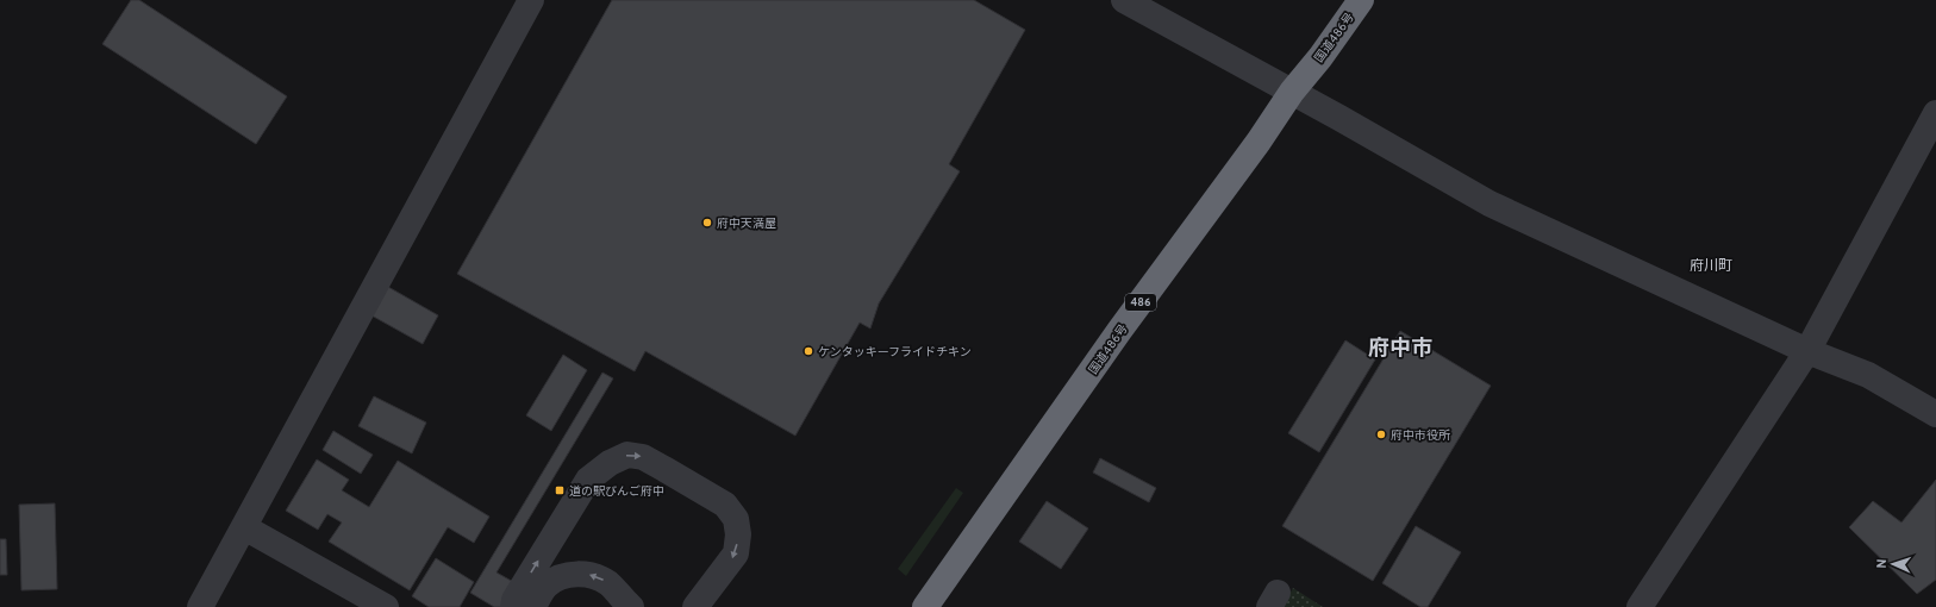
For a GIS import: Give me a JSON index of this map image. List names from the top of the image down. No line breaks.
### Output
{"streets":{"highway":["国道486号","486"]},"districts":["府川町","府中市"],"places":{"other":["府中天満屋","ケンタッキーフライドチキン","府中市役所"],"transit":["道の駅びんご府中"]},"north":"left"}
